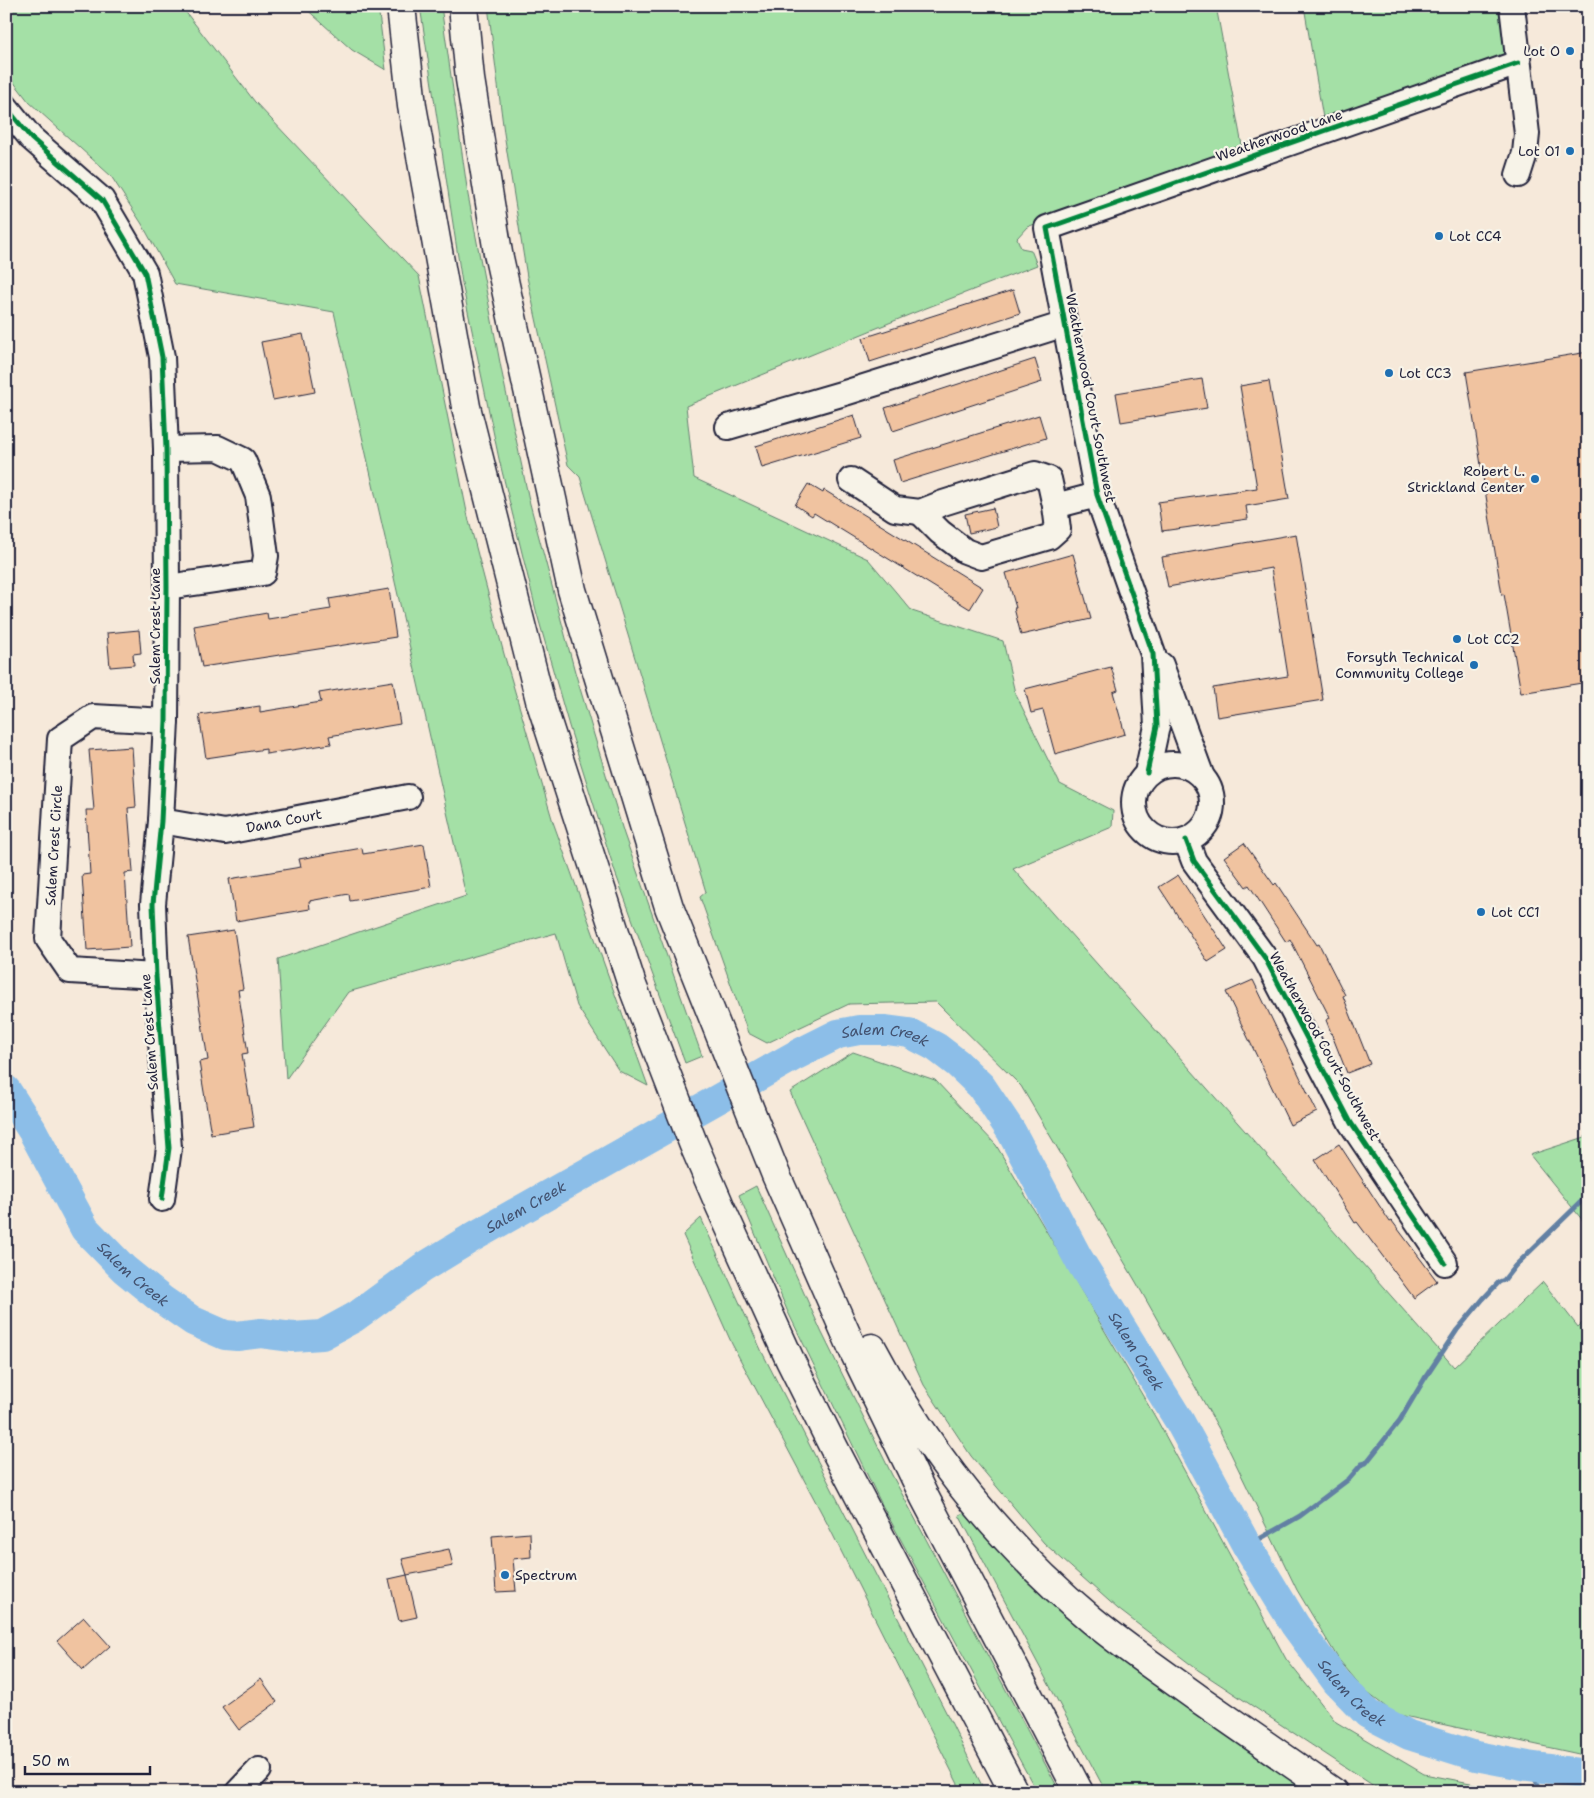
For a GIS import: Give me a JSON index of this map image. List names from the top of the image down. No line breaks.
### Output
{"streets":{"street":["Weatherwood Lane","Weatherwood Court Southwest","Salem Crest Lane","Dana Court","Salem Crest Circle"]},"crossings":[["Weatherwood Lane","Weatherwood Court Southwest"],["Salem Crest Lane","Dana Court"],["Salem Crest Lane","Salem Crest Circle"]],"water":["Salem Creek"],"places":["Lot O","Lot O1","Lot CC4","Lot CC3","Robert L. Strickland Center","Lot CC2","Forsyth Technical Community College","Lot CC1","Spectrum"],"scale_bar":"50 m"}
